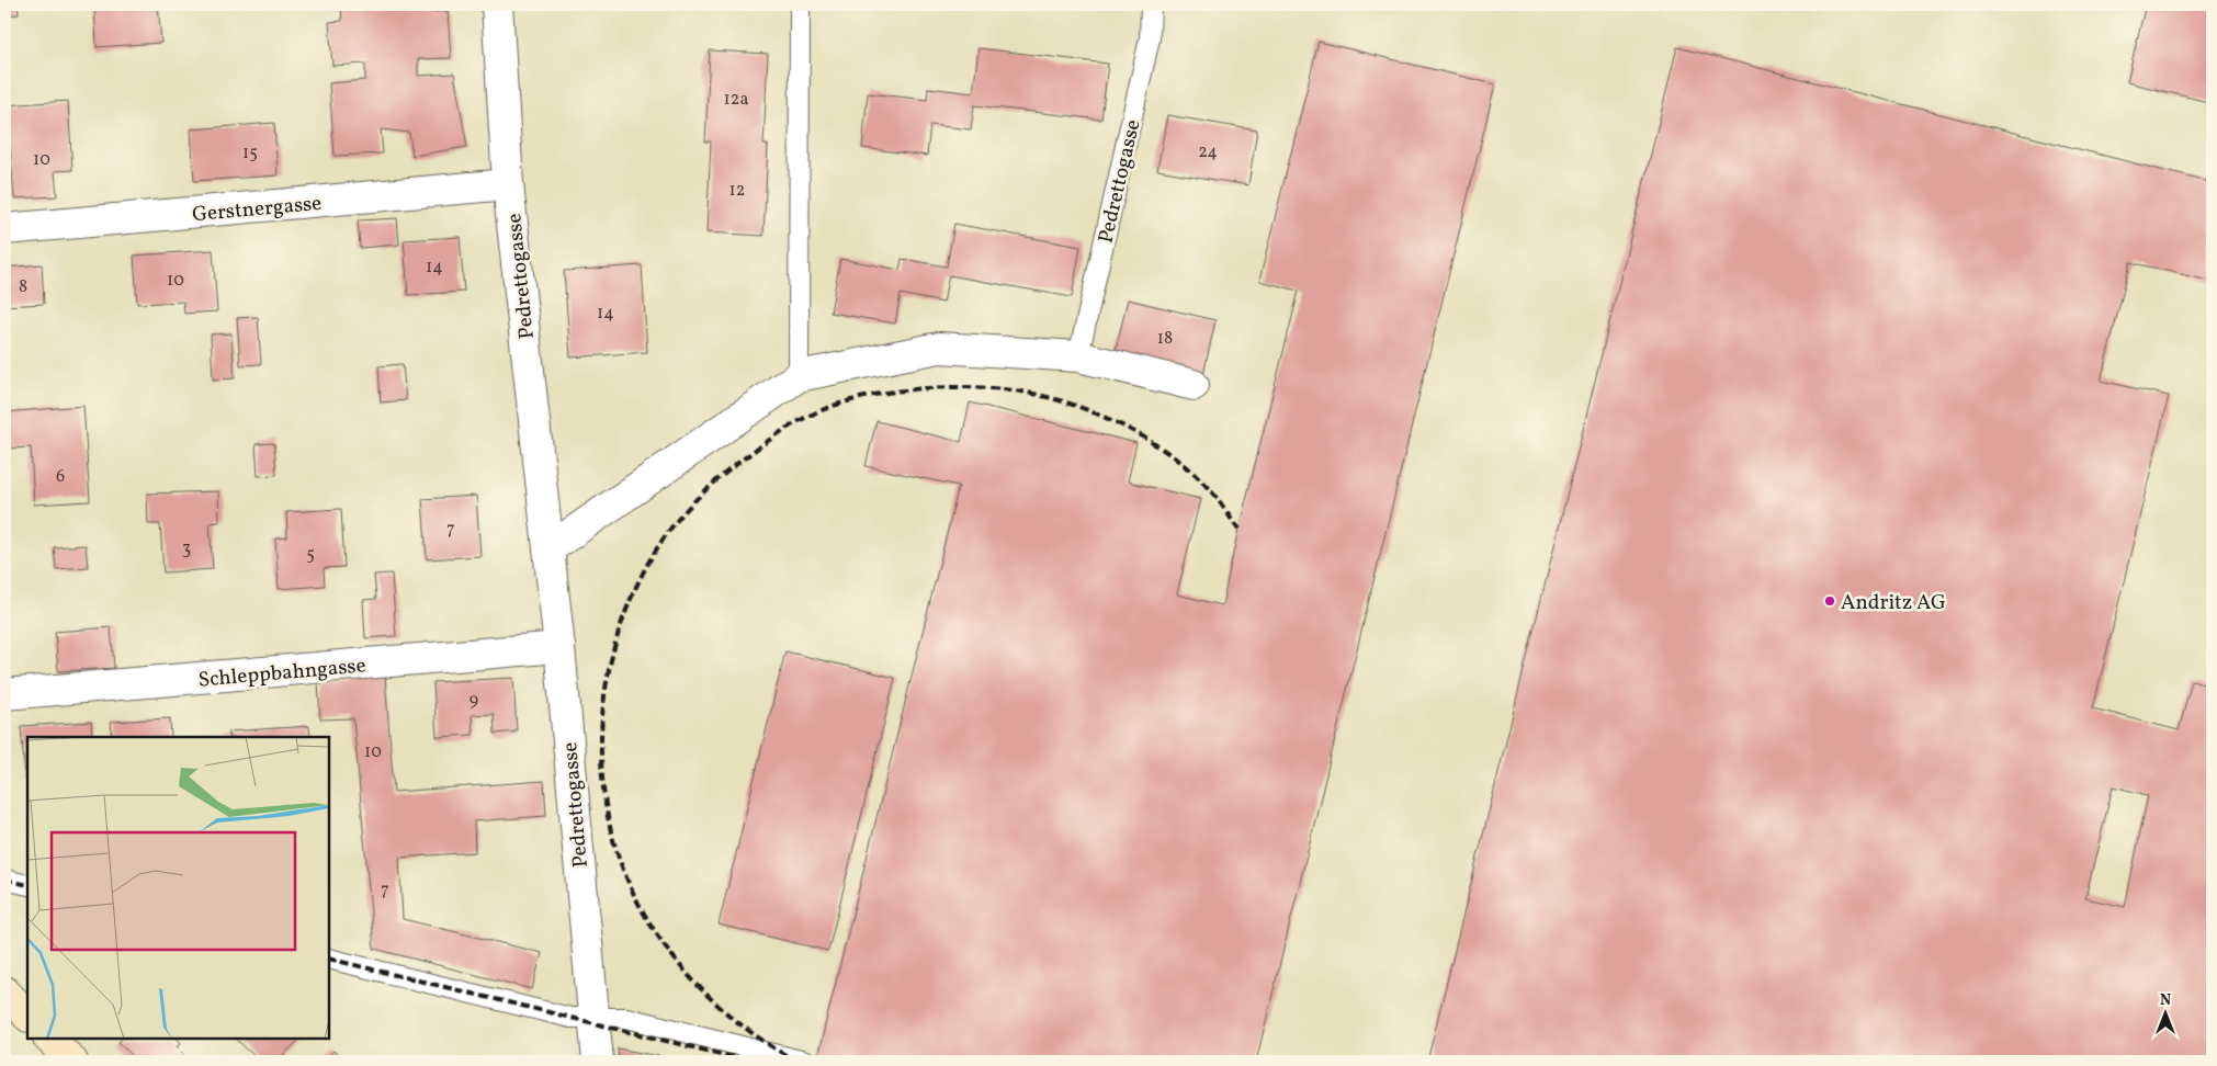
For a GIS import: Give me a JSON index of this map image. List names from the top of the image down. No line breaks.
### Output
{"streets":{"street":["Pedrettogasse","Gerstnergasse","Schleppbahngasse"]},"crossings":[["Pedrettogasse","Gerstnergasse"],["Pedrettogasse","Schleppbahngasse"]],"places":["Andritz AG"],"house_numbers":["12a","24","15","10","12","14","10","8","14","18","6","7","3","5","9","10","7"],"north":"top"}
